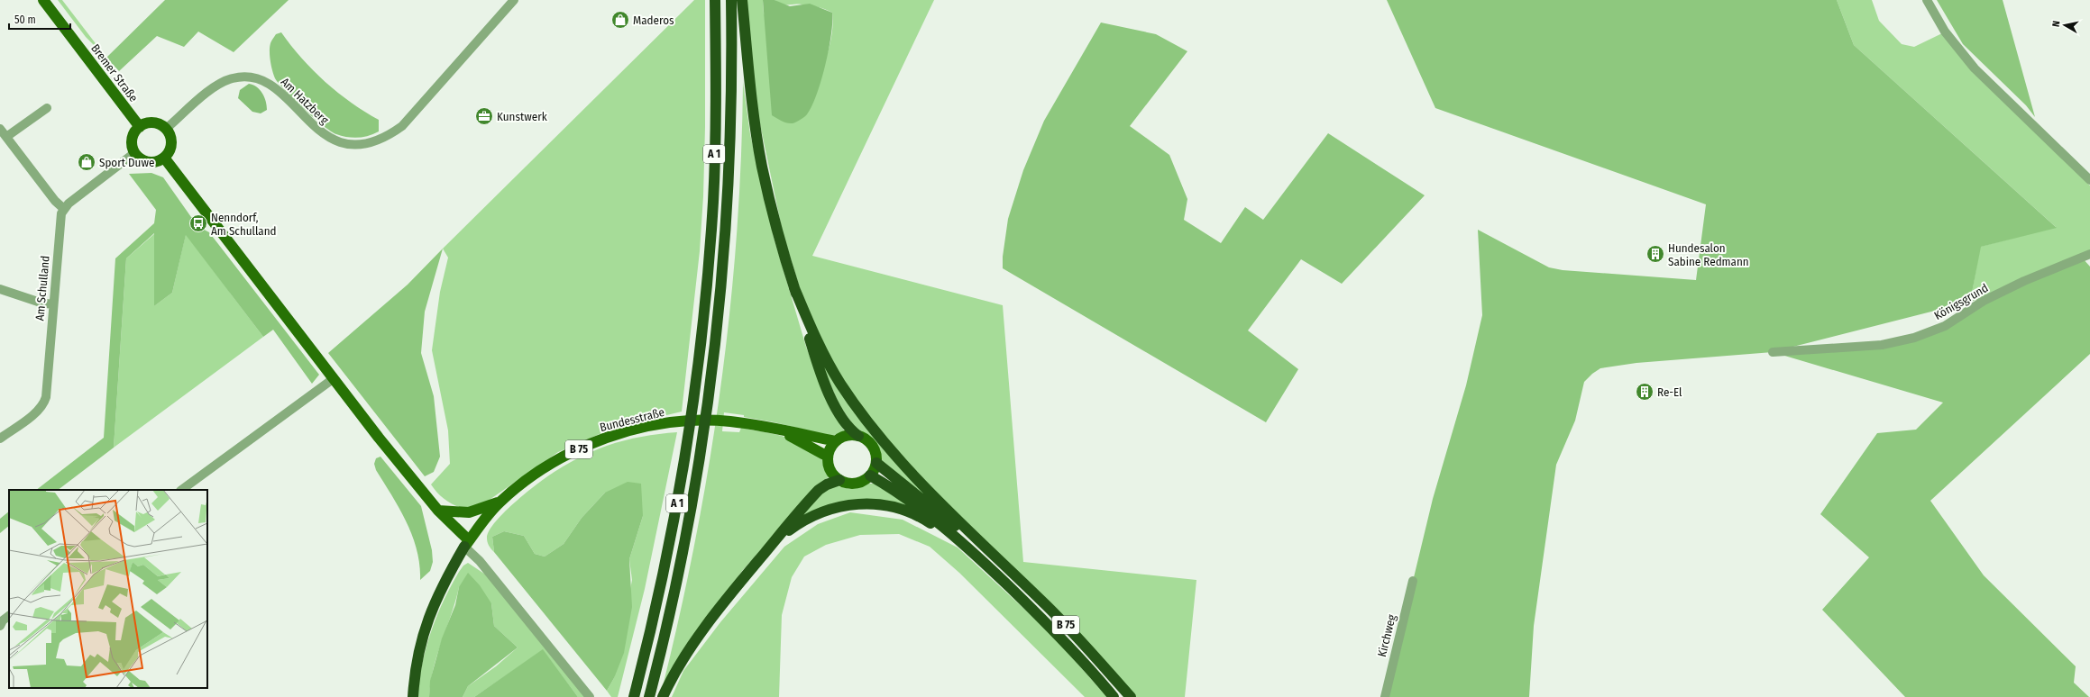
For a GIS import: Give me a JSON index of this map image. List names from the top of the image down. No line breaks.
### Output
{"streets":{"highway":["A 1","B 75"],"main road":["Bremer Straße","Bundesstraße"],"street":["Am Hatzberg","Am Schulland","Königsgrund","Kirchweg"]},"crossings":[["Bremer Straße","Am Hatzberg"],["Bundesstraße","B 75"]],"places":{"shop":["Maderos","Sport Duwe"],"office":["Kunstwerk"],"bus stop":["Nenndorf, Am Schulland"],"building":["Hundesalon Sabine Redmann","Re-El"]},"scale_bar":"50 m","north":"left"}
